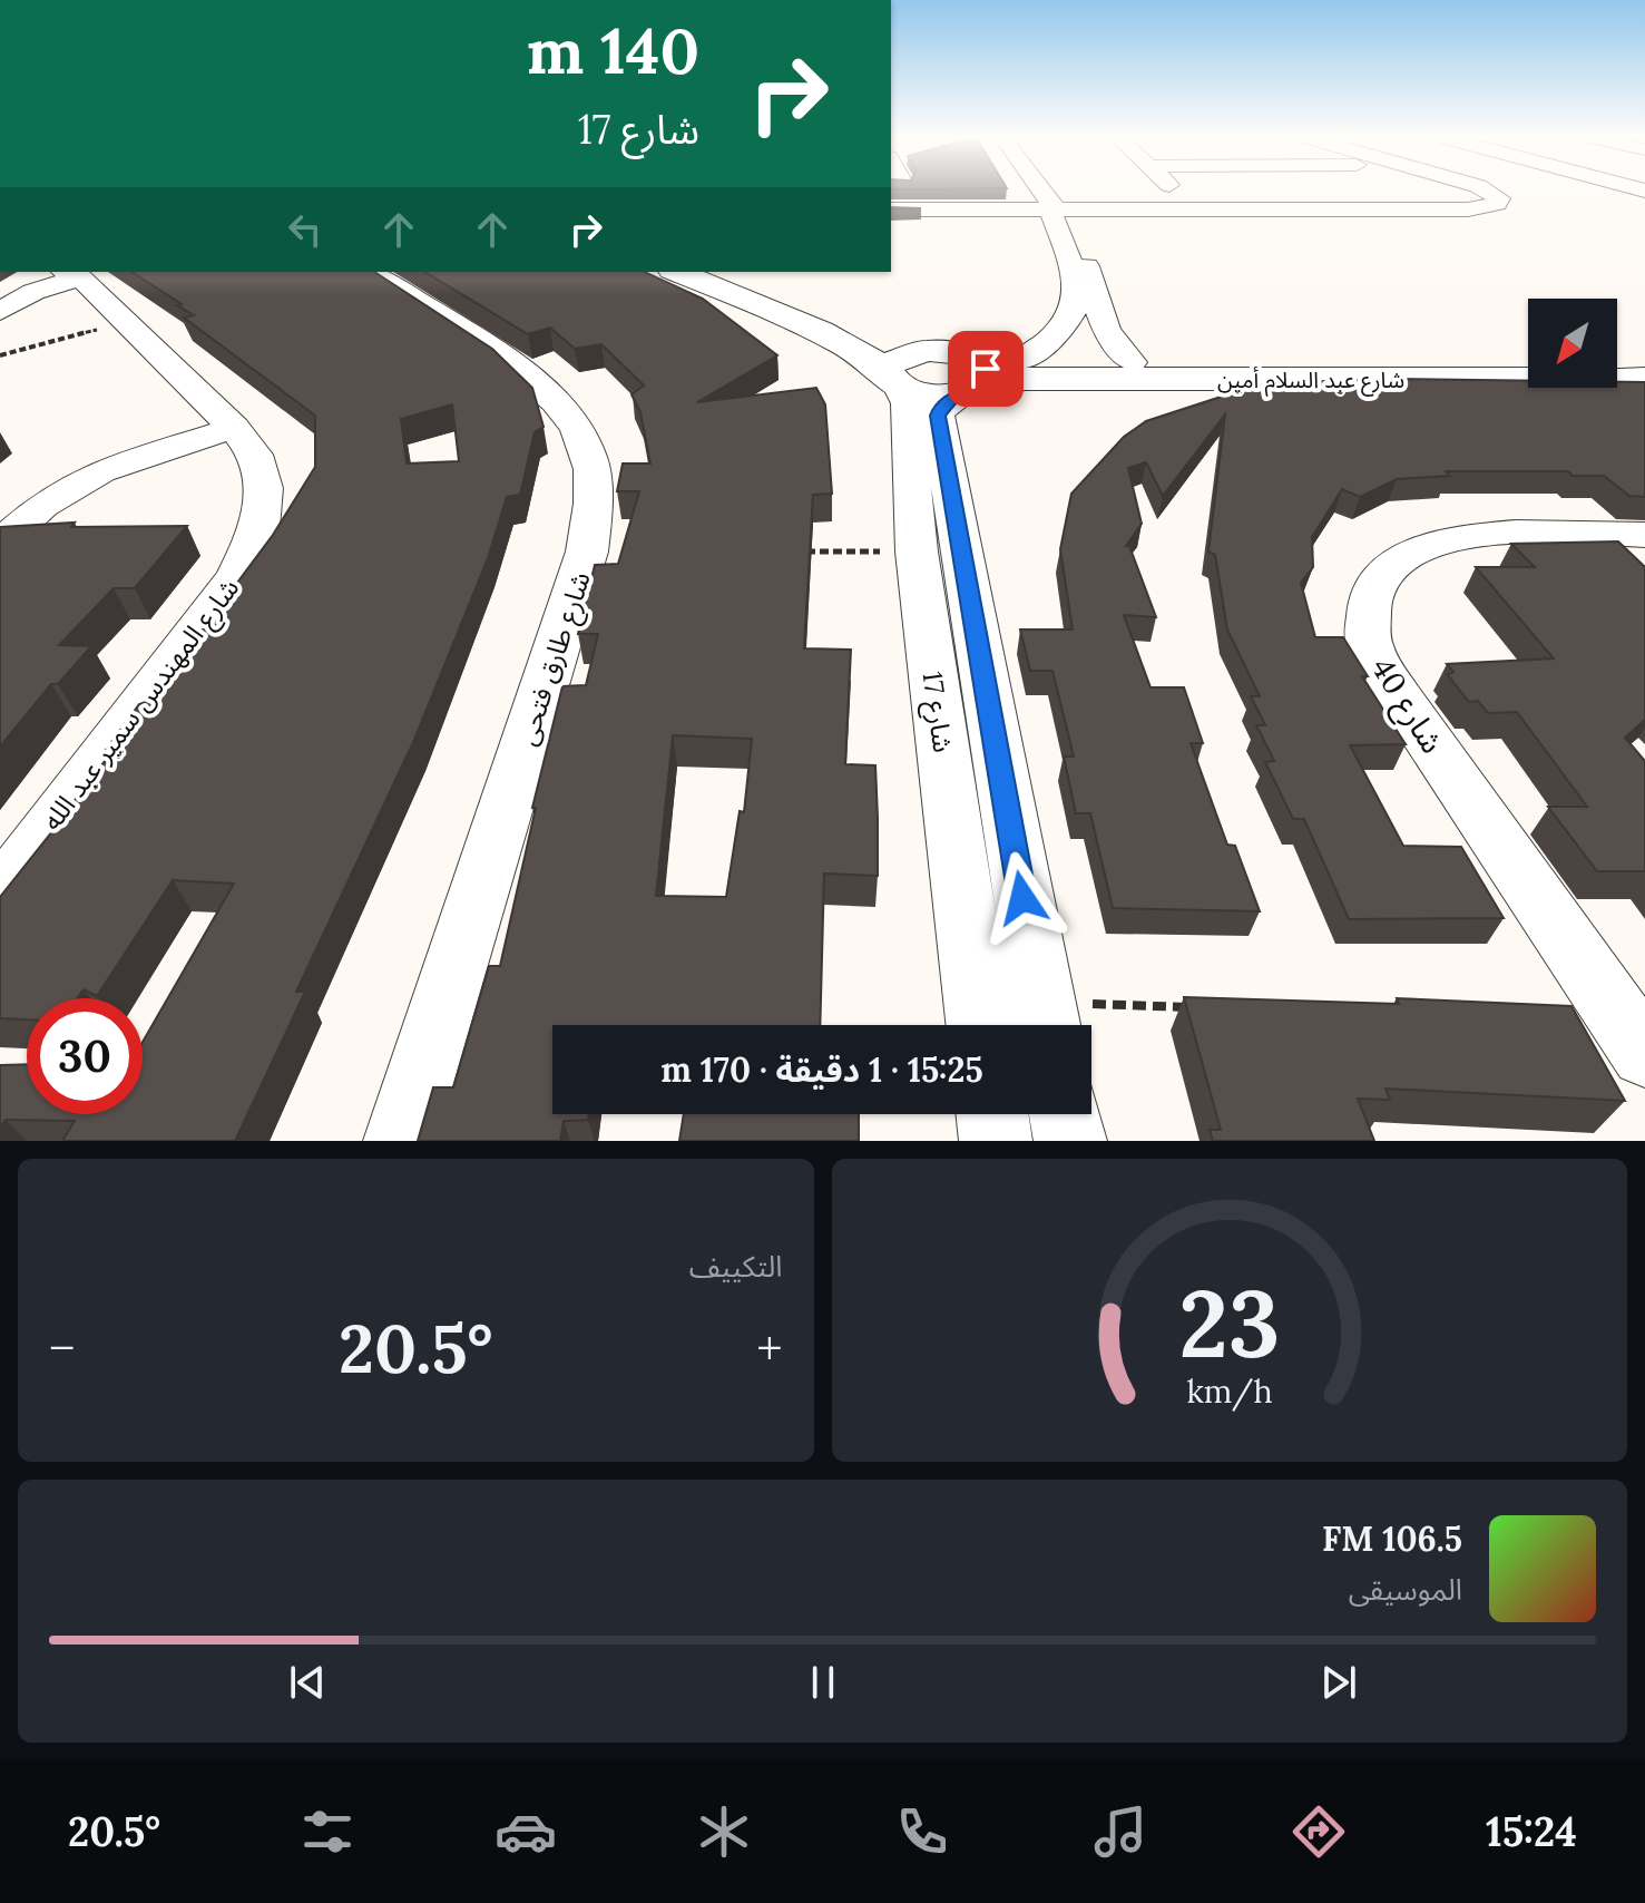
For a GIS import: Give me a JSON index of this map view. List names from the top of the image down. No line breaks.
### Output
{"streets":{"street":["شارع عبد السلام أمين","شارع طارق فتحى","شارع المهندس سمير عبد الله","شارع 40","شارع 17"]},"crossings":[["شارع عبد السلام أمين","شارع 17"]],"north":"bottom left","page":{"turn":["140 m","شارع 17"],"limit":"30","trip":"15:25 · 1 دقيقة · 170 m","tile":"التكييف","heat":["−","20.5°","+"],"song":["106.5 FM","الموسيقى"],"tabs":["15:24","20.5°"],"gauge":["23","km/h"]}}
